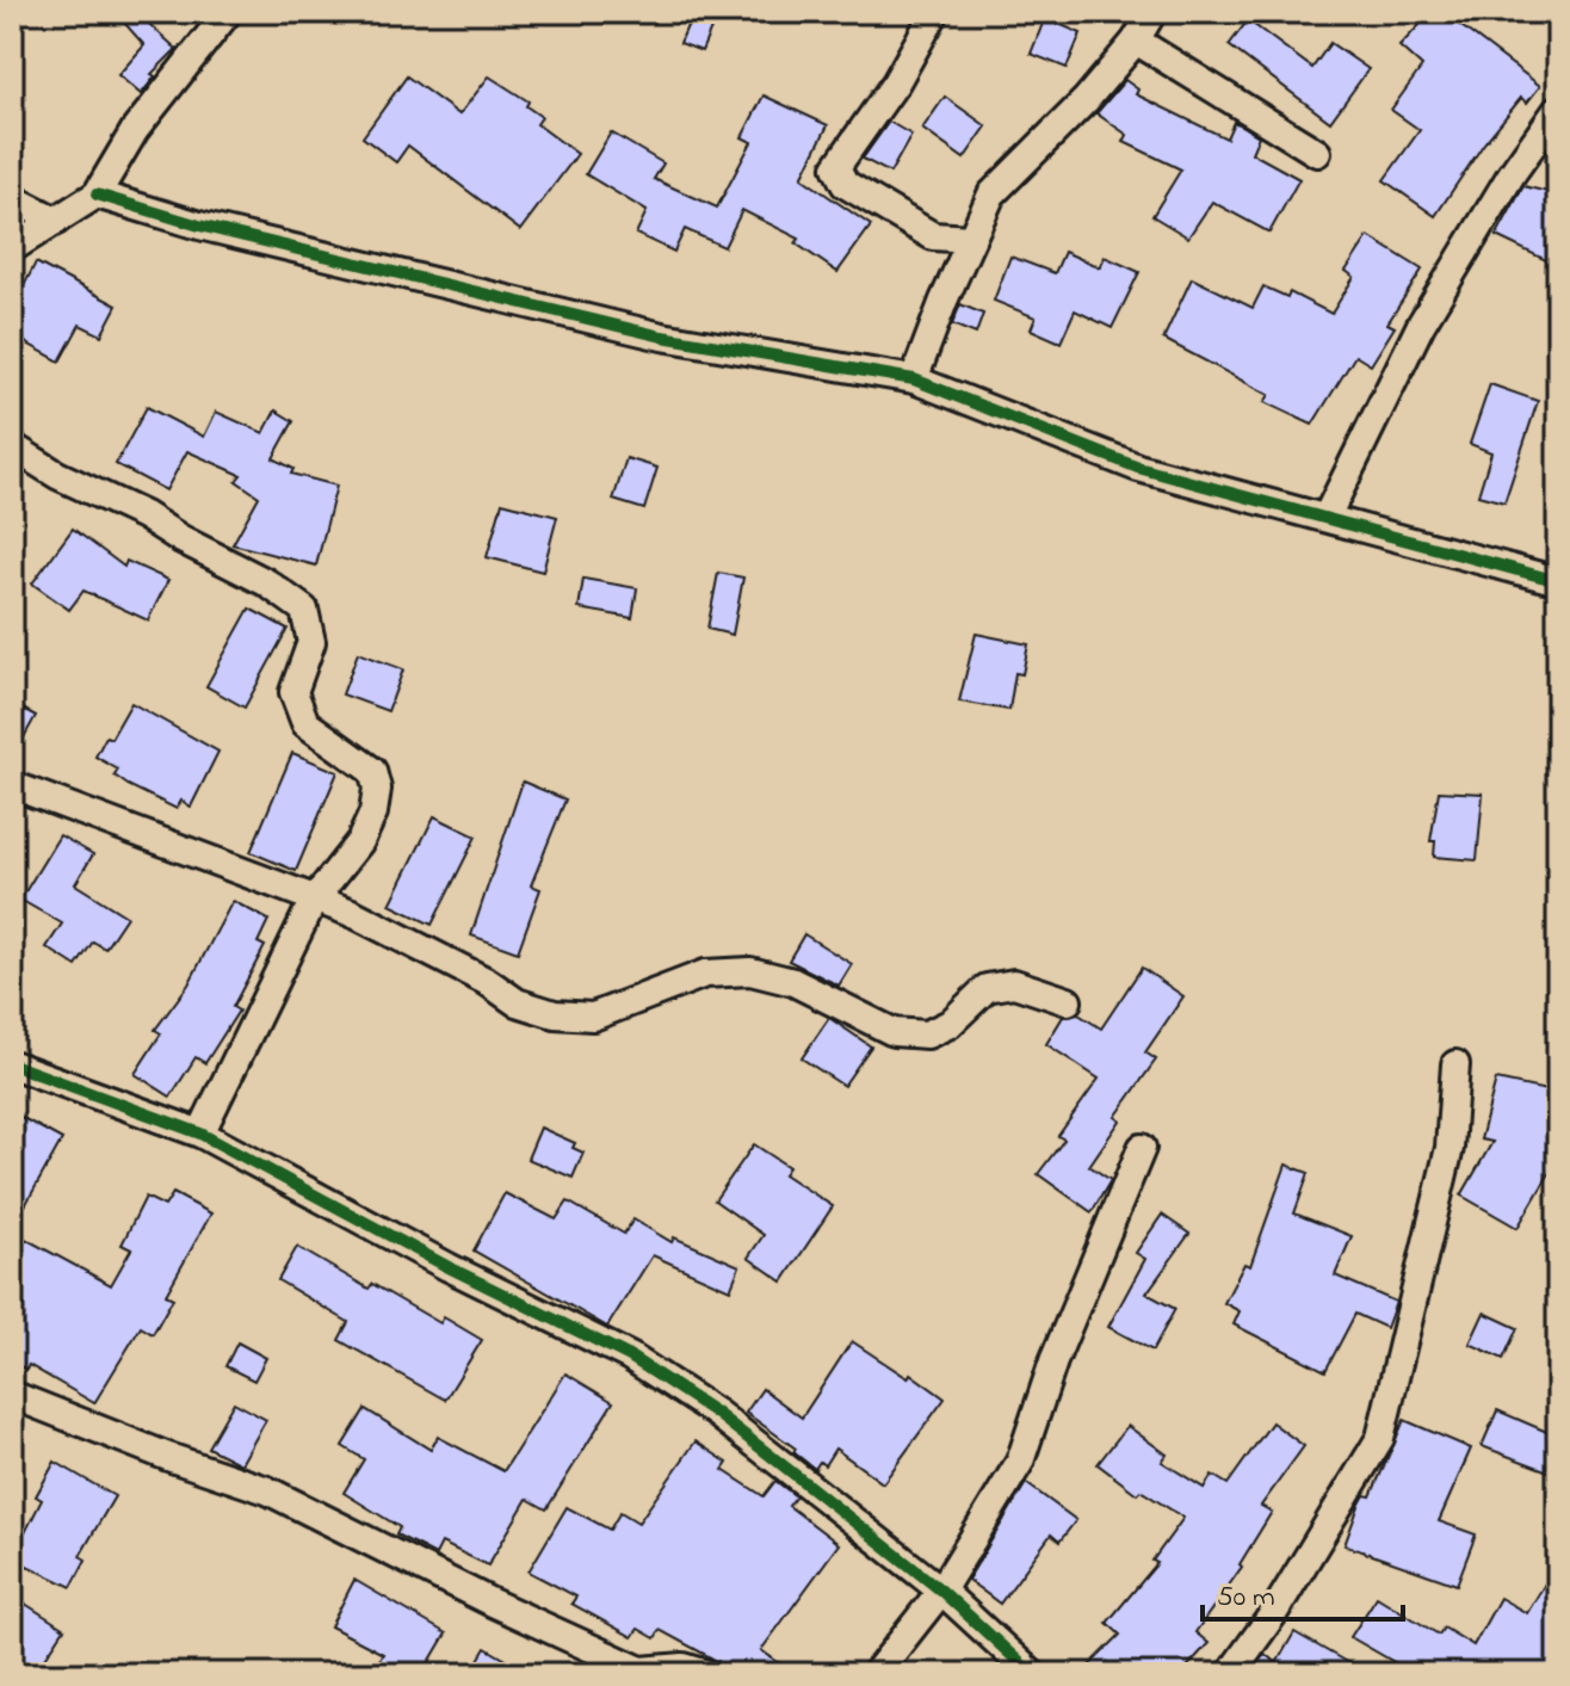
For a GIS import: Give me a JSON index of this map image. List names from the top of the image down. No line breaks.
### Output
{"scale_bar":"50 m"}
